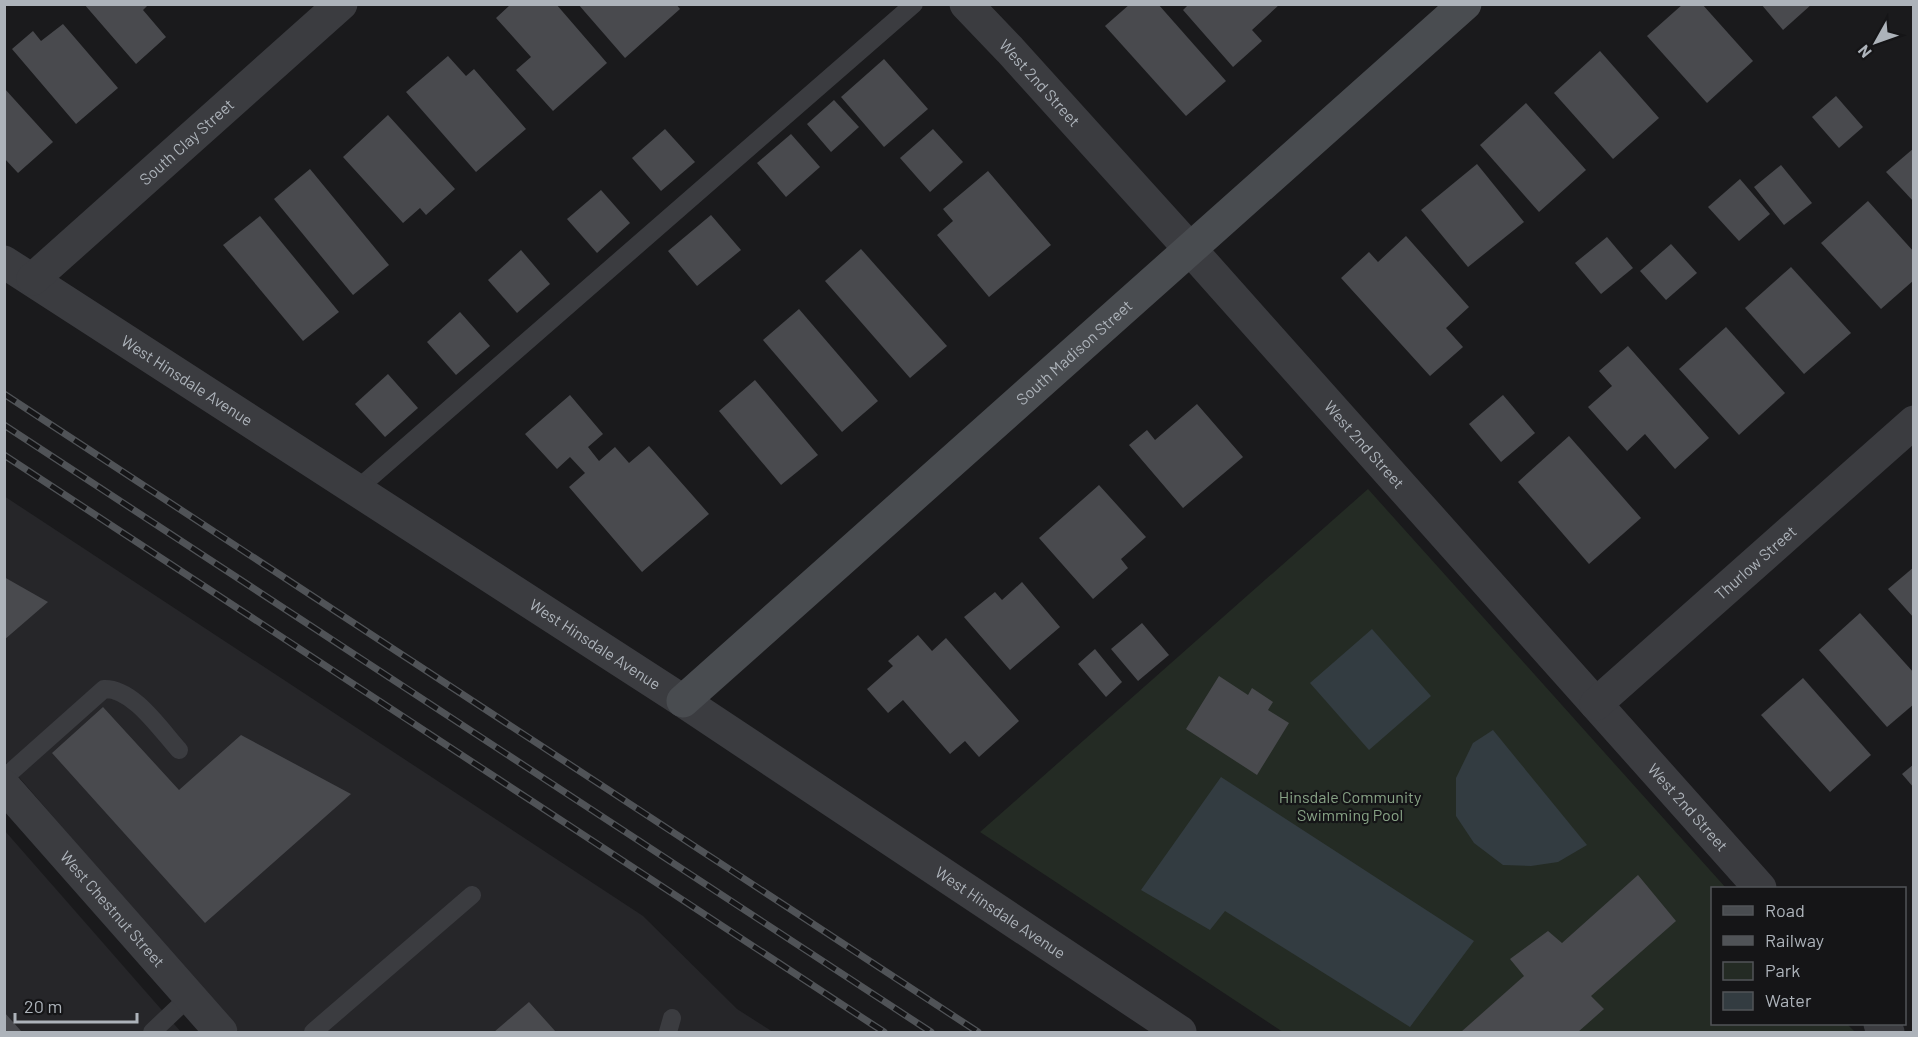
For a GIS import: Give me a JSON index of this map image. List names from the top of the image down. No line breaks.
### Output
{"streets":{"street":["West 2nd Street","South Clay Street","South Madison Street","West Hinsdale Avenue","Thurlow Street","West Chestnut Street"]},"crossings":[["West 2nd Street","South Madison Street"],["West 2nd Street","Thurlow Street"],["South Clay Street","West Hinsdale Avenue"],["South Madison Street","West Hinsdale Avenue"]],"parks":["Hinsdale Community Swimming Pool"],"legend":["Road","Railway","Park","Water"],"scale_bar":"20 m","north":"bottom left"}
